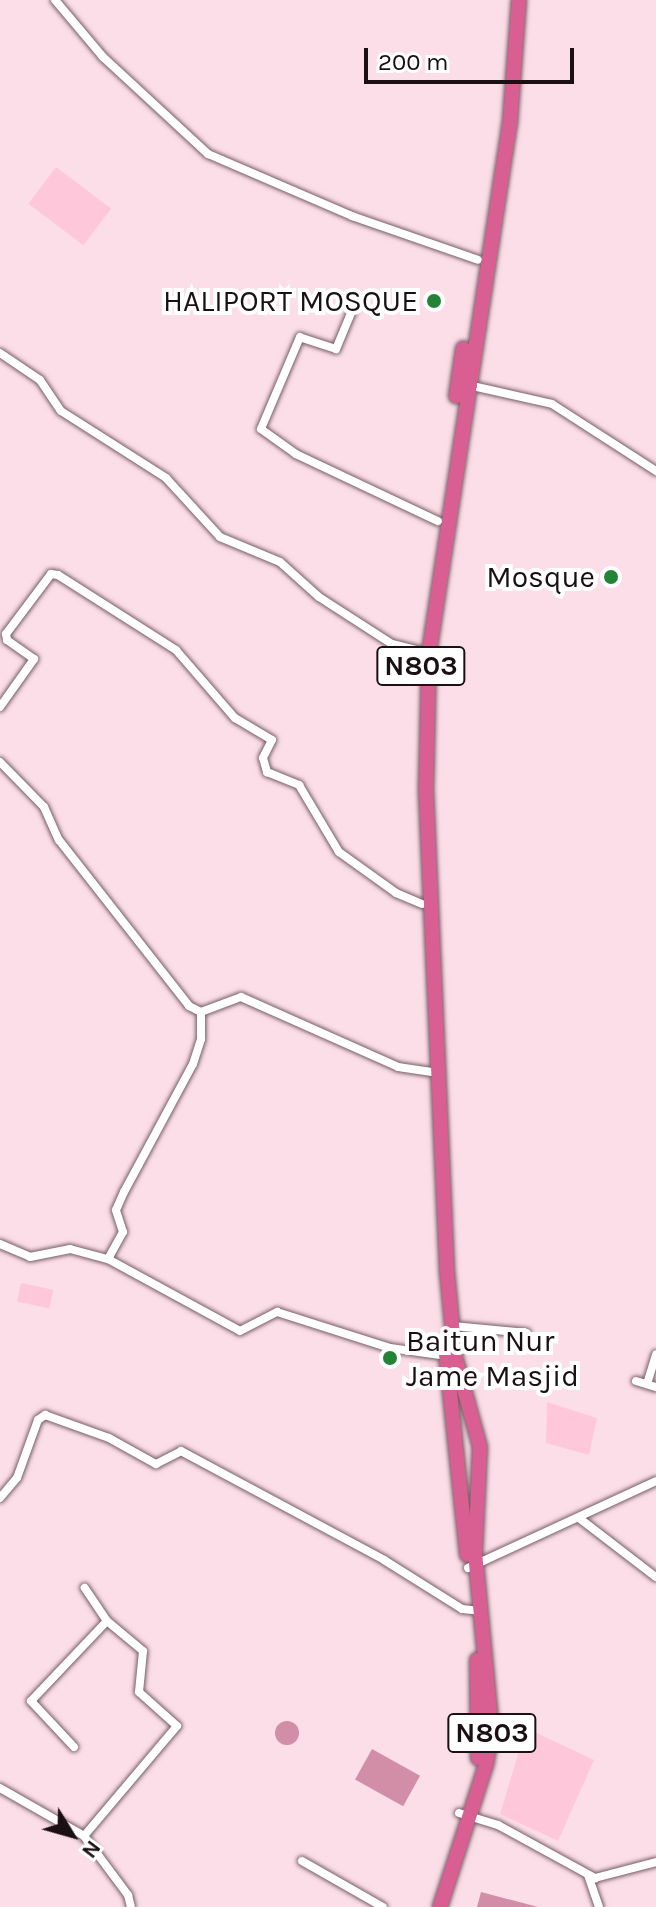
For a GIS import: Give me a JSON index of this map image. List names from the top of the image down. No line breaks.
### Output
{"streets":{"highway":["N803"]},"places":["HALIPORT MOSQUE","Mosque","Baitun Nur Jame Masjid"],"scale_bar":"200 m","north":"bottom right"}
